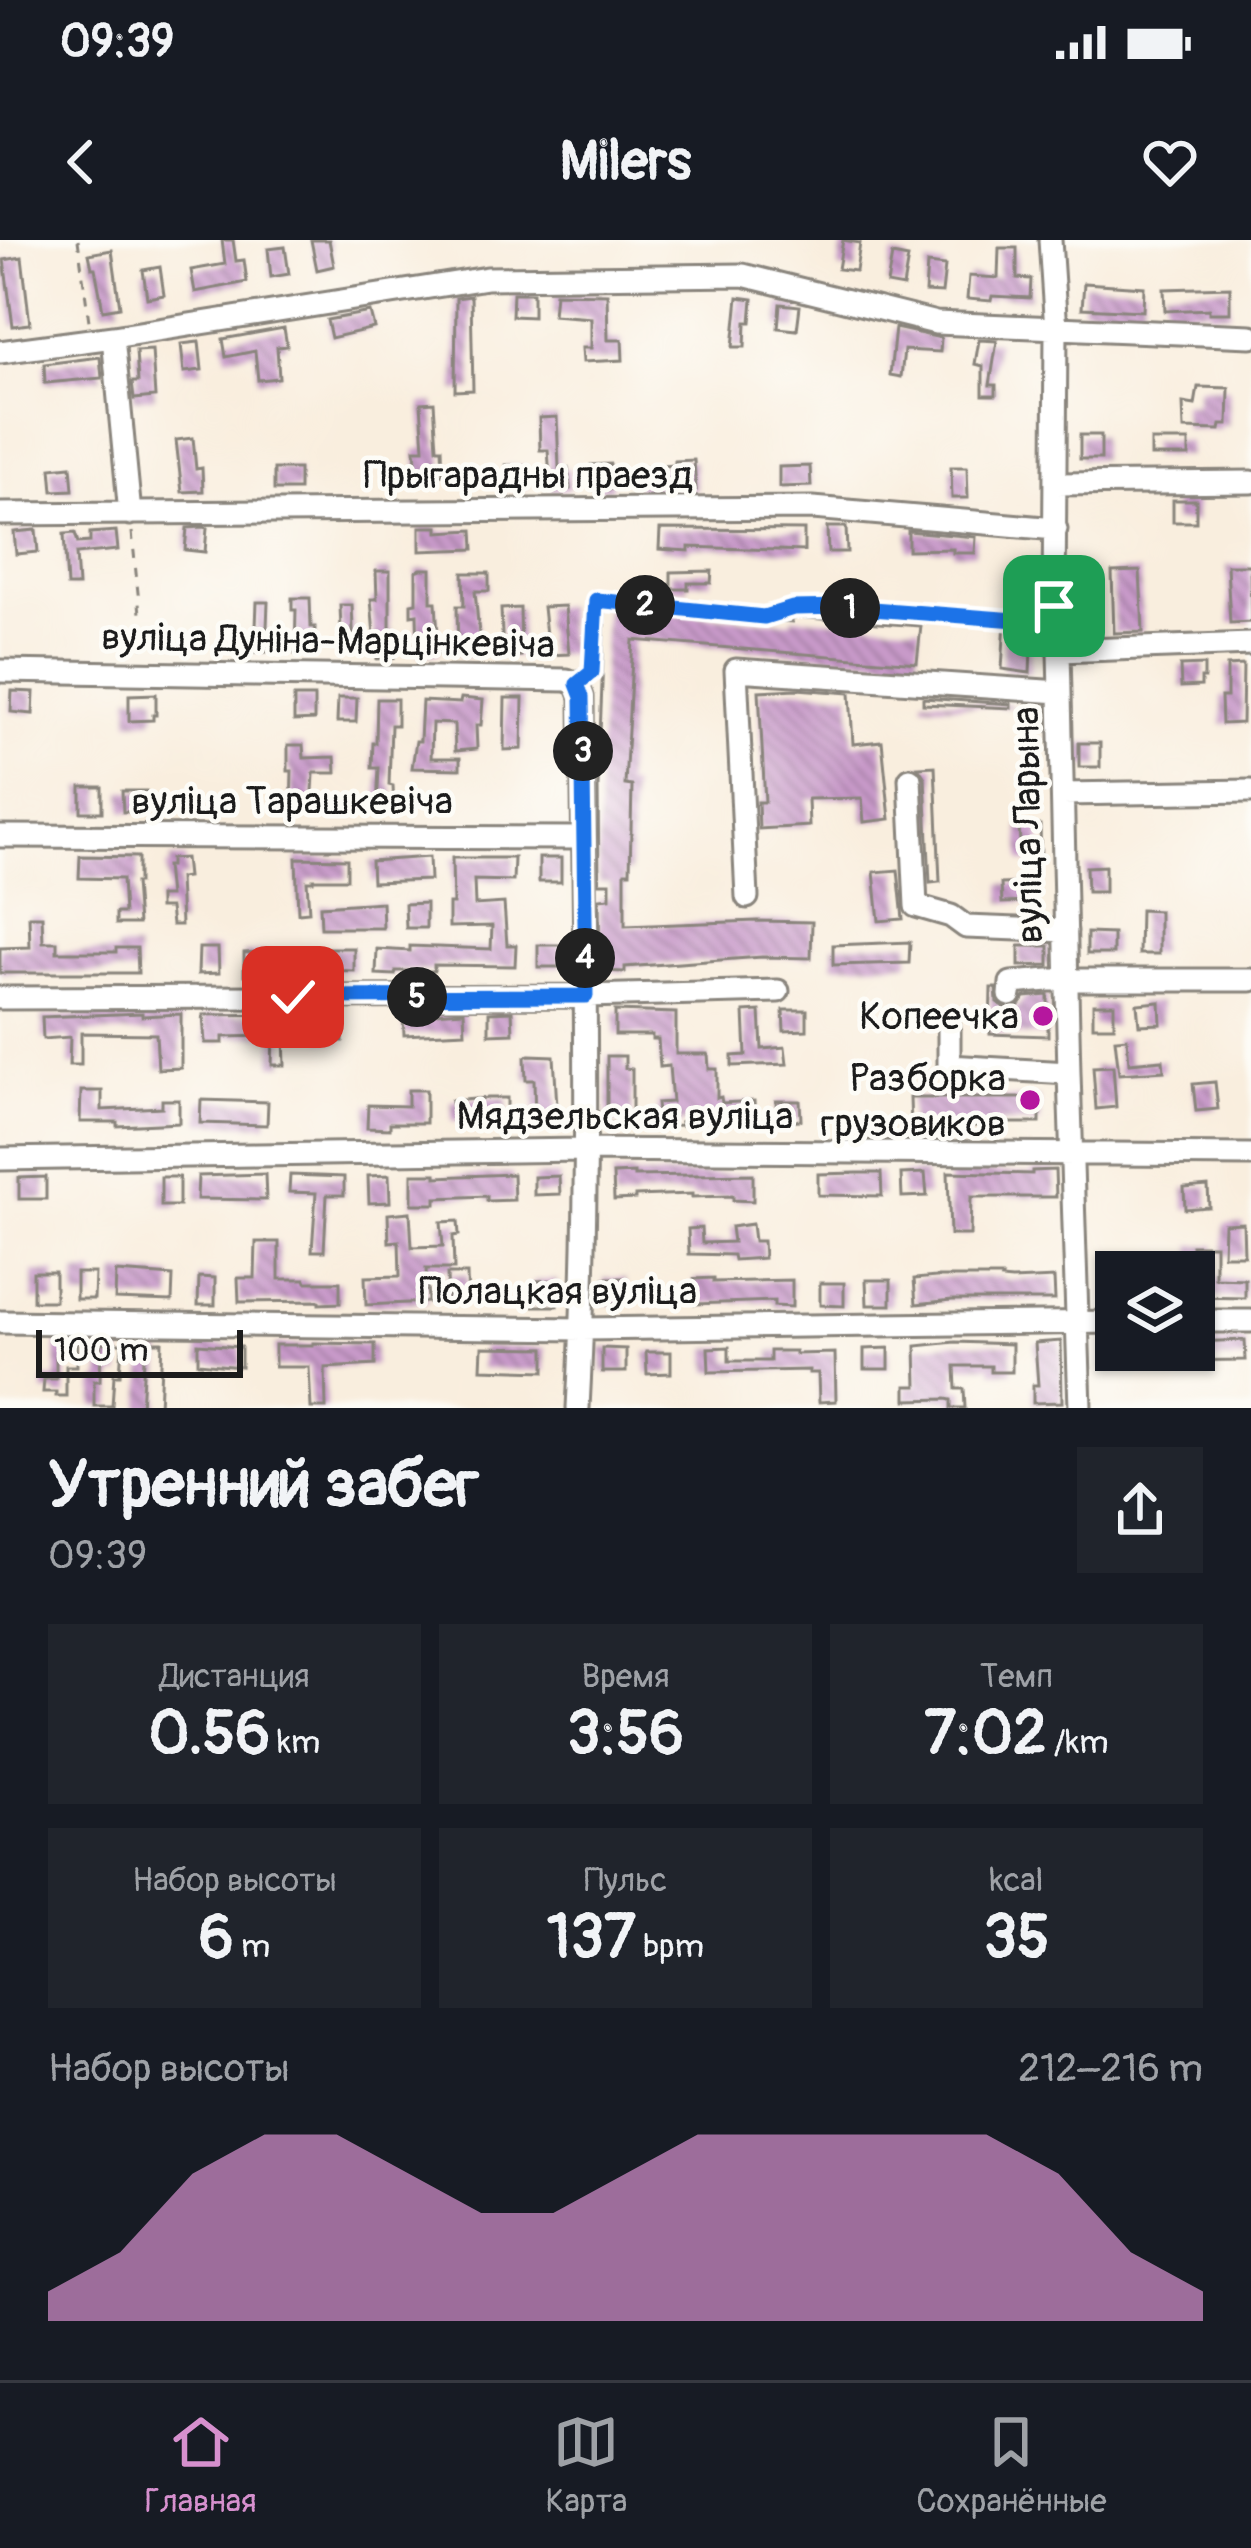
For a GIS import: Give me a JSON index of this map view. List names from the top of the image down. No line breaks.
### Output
{"streets":{"street":["Прыгарадны праезд","вуліца Дуніна-Марцінкевіча","вуліца Тарашкевіча","вуліца Ларына","Мядзельская вуліца","Полацкая вуліца"]},"crossings":[["Прыгарадны праезд","вуліца Ларына"],["вуліца Дуніна-Марцінкевіча","вуліца Тарашкевіча"],["вуліца Дуніна-Марцінкевіча","Мядзельская вуліца"],["вуліца Дуніна-Марцінкевіча","Полацкая вуліца"],["вуліца Ларына","Мядзельская вуліца"],["вуліца Ларына","Полацкая вуліца"]],"places":["Копеечка","Разборка грузовиков"],"scale_bar":"100 m","page":{"status":"09:39","header":"Milers","pins":["2","1","3","4","5"],"scale":"100 m","heading":["Утренний забег","09:39"],"stats":[["Дистанция","0.56 km"],["Время","3:56"],["Темп","7:02 /km"],["Набор высоты","6 m"],["Пульс","137 bpm"],["kcal","35"]],"chart":["Набор высоты","212–216 m"],"tabs":["Главная","Карта","Сохранённые"]}}
